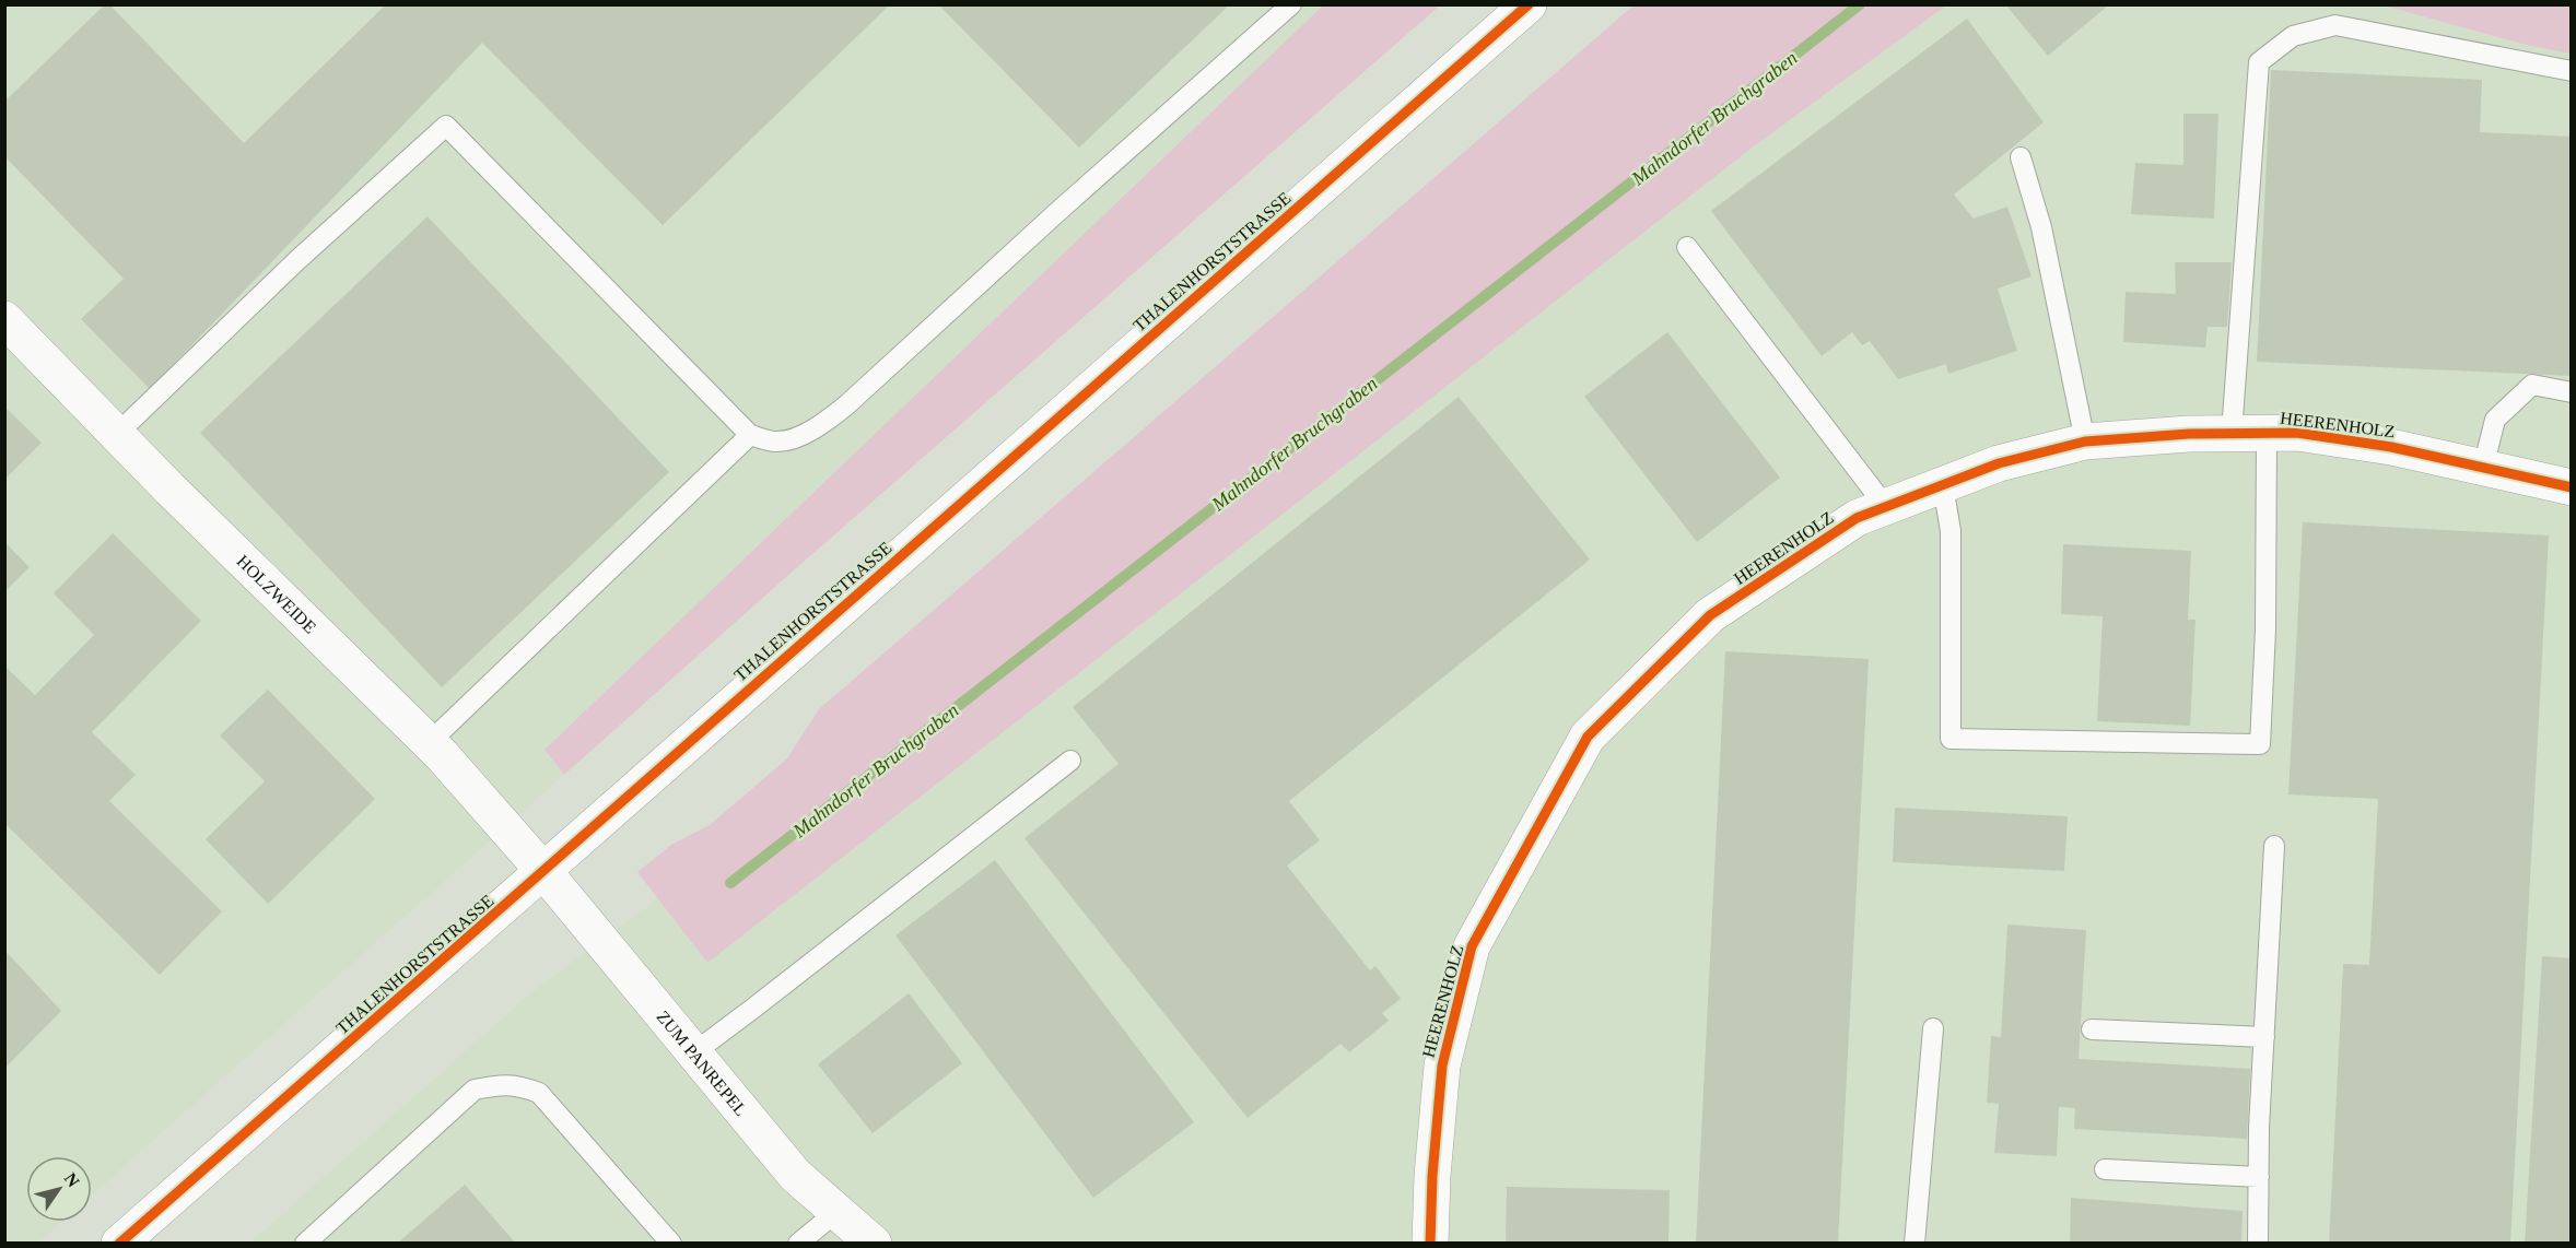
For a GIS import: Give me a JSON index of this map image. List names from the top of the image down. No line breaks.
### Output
{"streets":{"street":["THALENHORSTSTRASSE","HEERENHOLZ","HOLZWEIDE","ZUM PANREPEL"]},"crossings":[["THALENHORSTSTRASSE","HOLZWEIDE"],["THALENHORSTSTRASSE","ZUM PANREPEL"],["HOLZWEIDE","ZUM PANREPEL"]],"water":["Mahndorfer Bruchgraben"],"north":"top right"}
